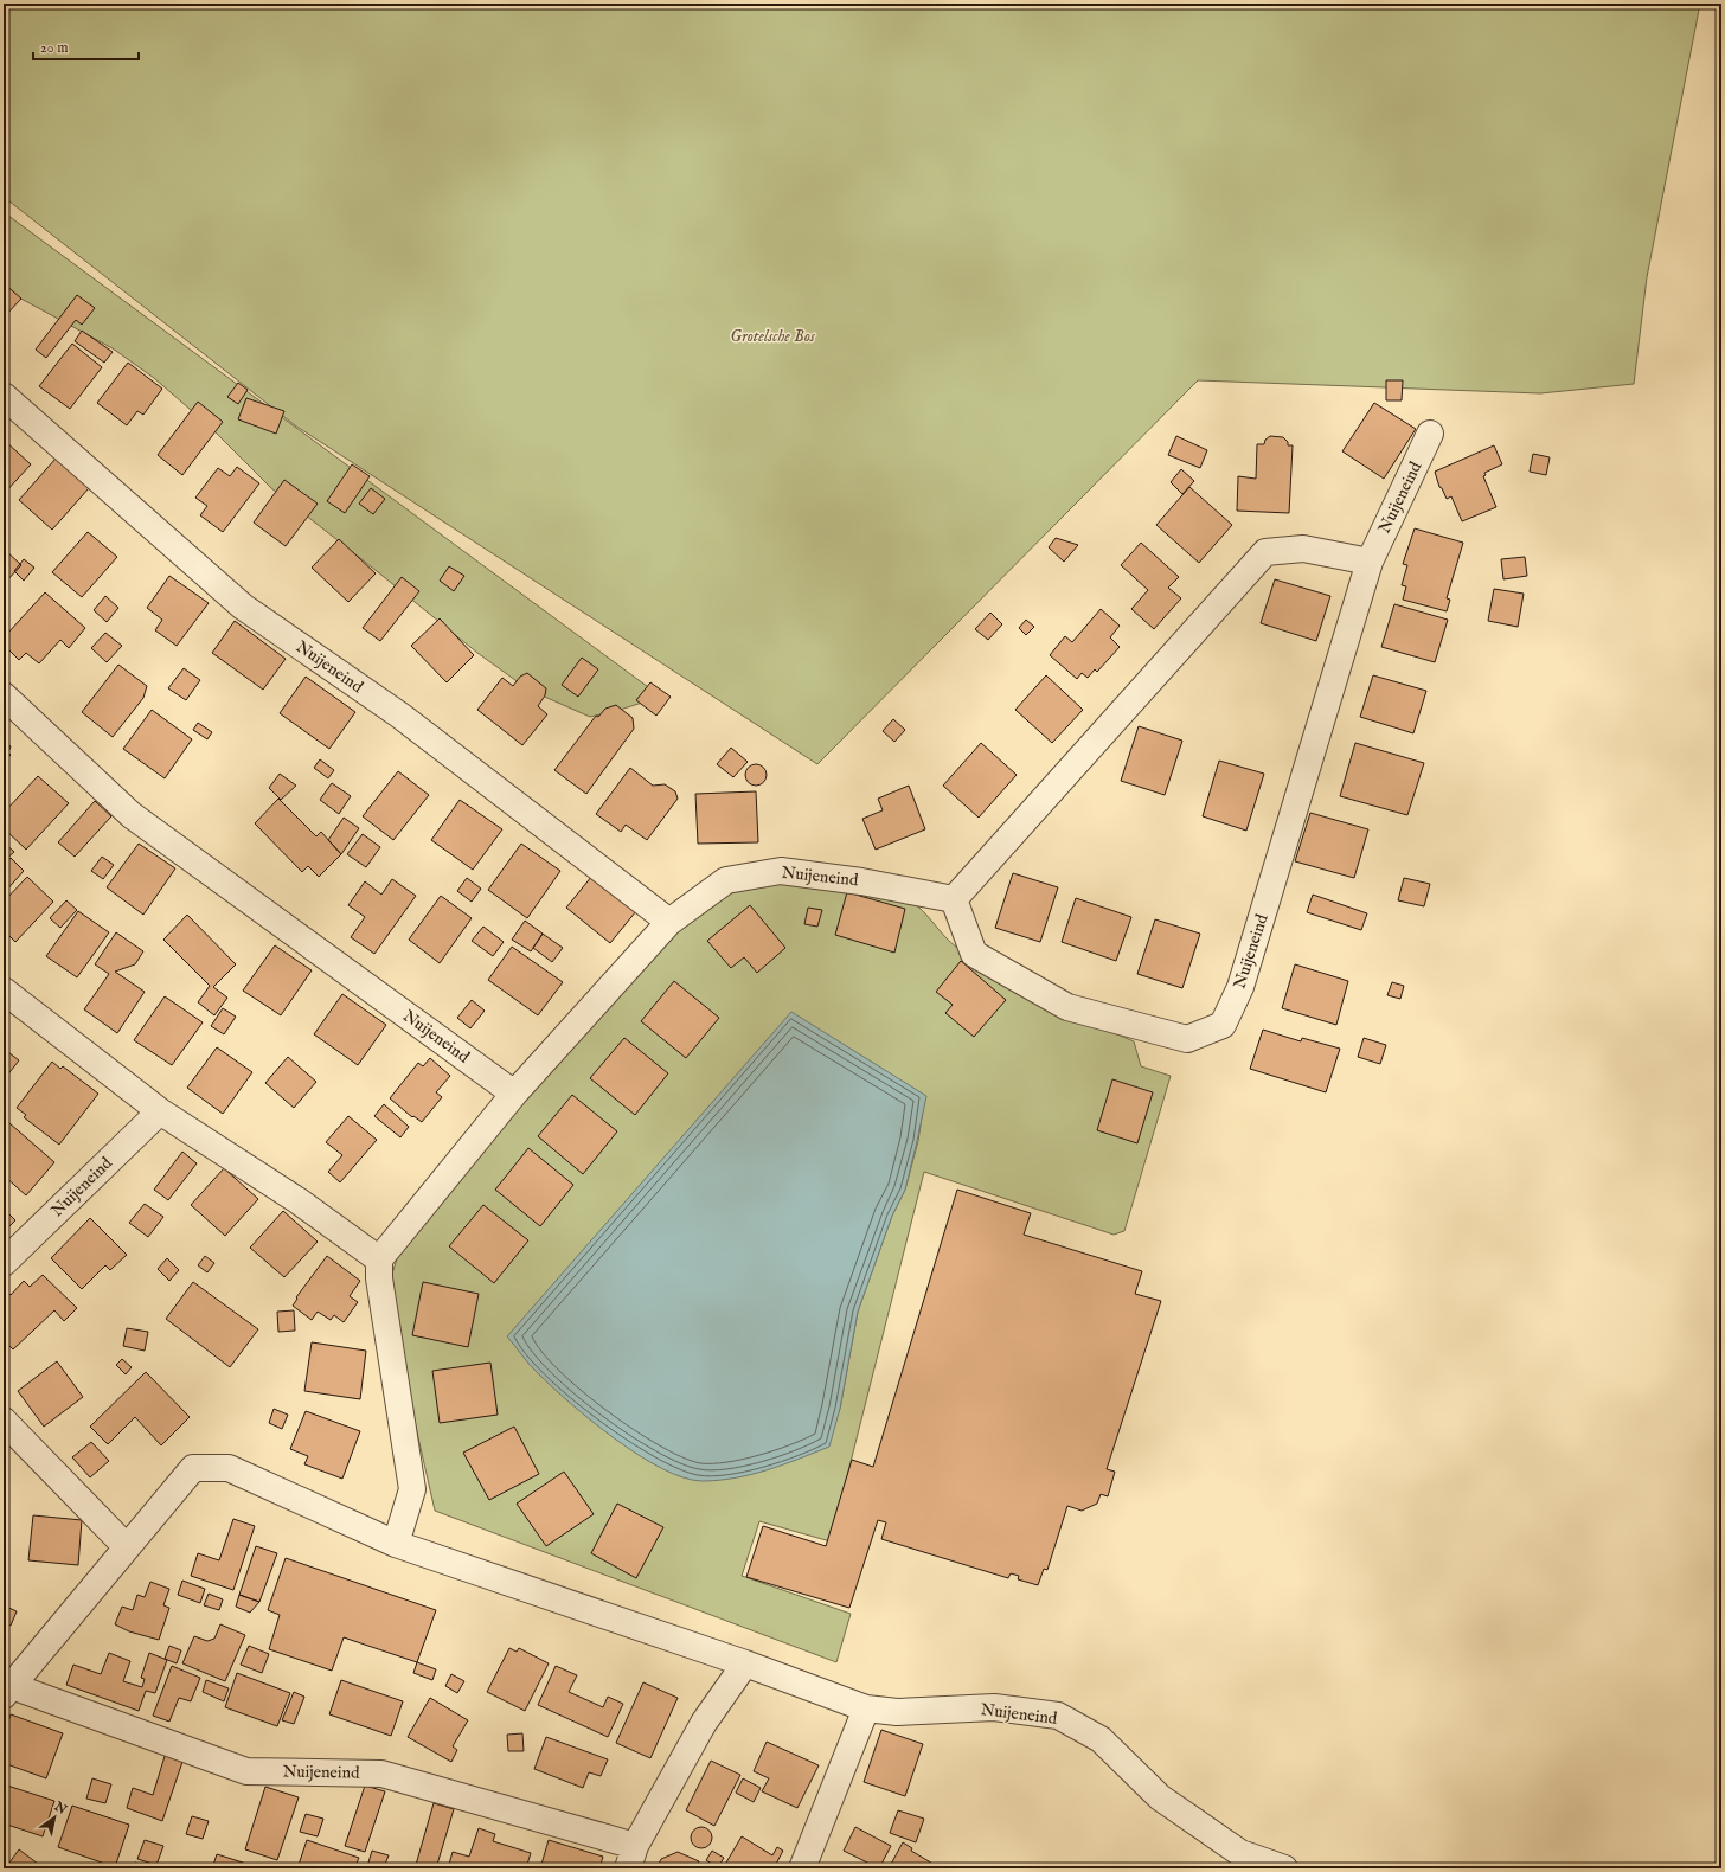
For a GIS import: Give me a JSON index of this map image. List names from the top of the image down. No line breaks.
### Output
{"streets":{"street":["Nuijeneind"]},"parks":["Grotelsche Bos"],"scale_bar":"20 m","north":"top right"}
